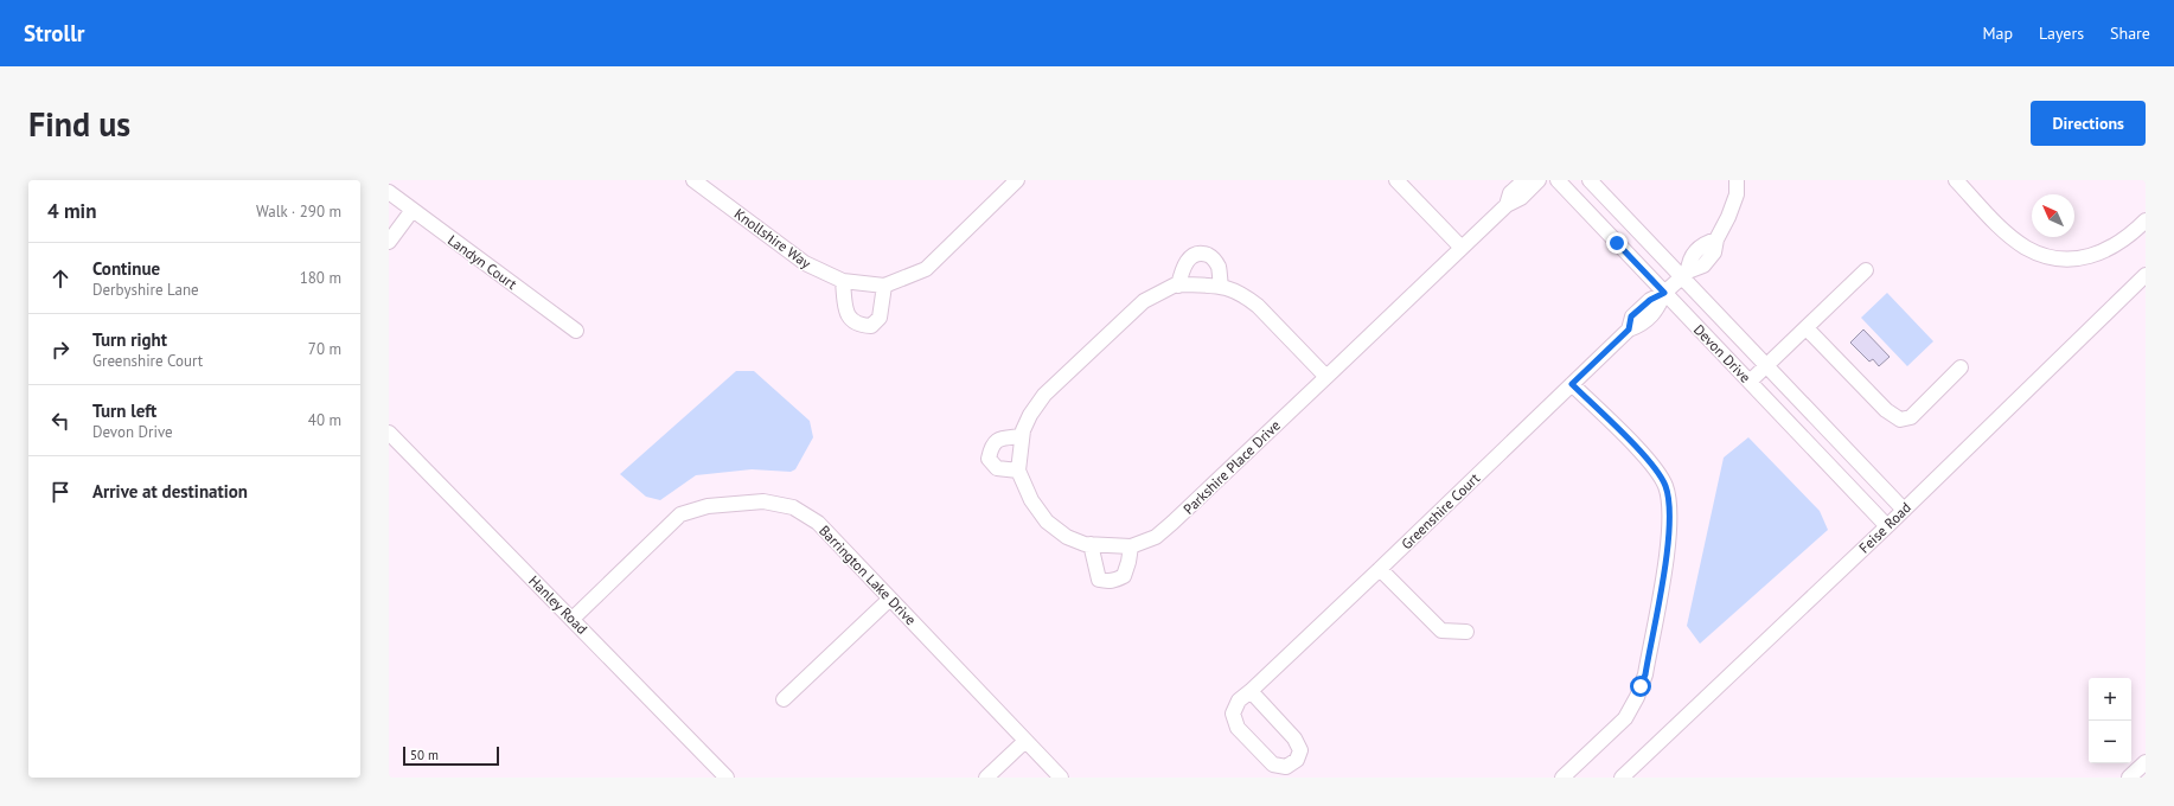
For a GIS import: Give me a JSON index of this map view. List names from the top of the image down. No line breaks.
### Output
{"streets":{"street":["Knollshire Way","Landyn Court","Devon Drive","Parkshire Place Drive","Greenshire Court","Feise Road","Barrington Lake Drive","Hanley Road"]},"crossings":[["Devon Drive","Greenshire Court"],["Devon Drive","Feise Road"],["Barrington Lake Drive","Hanley Road"]],"scale_bar":"50 m","north":"top left","page":{"header":"Strollr","nav":["Map","Layers","Share"],"buttons":"Directions","title":"Find us","heading":["4 min","Walk · 290 m"],"list":[["Continue","Derbyshire Lane","180 m"],["Turn right","Greenshire Court","70 m"],["Turn left","Devon Drive","40 m"],"Arrive at destination"],"map_buttons":["+","−"],"scale":"50 m"}}
